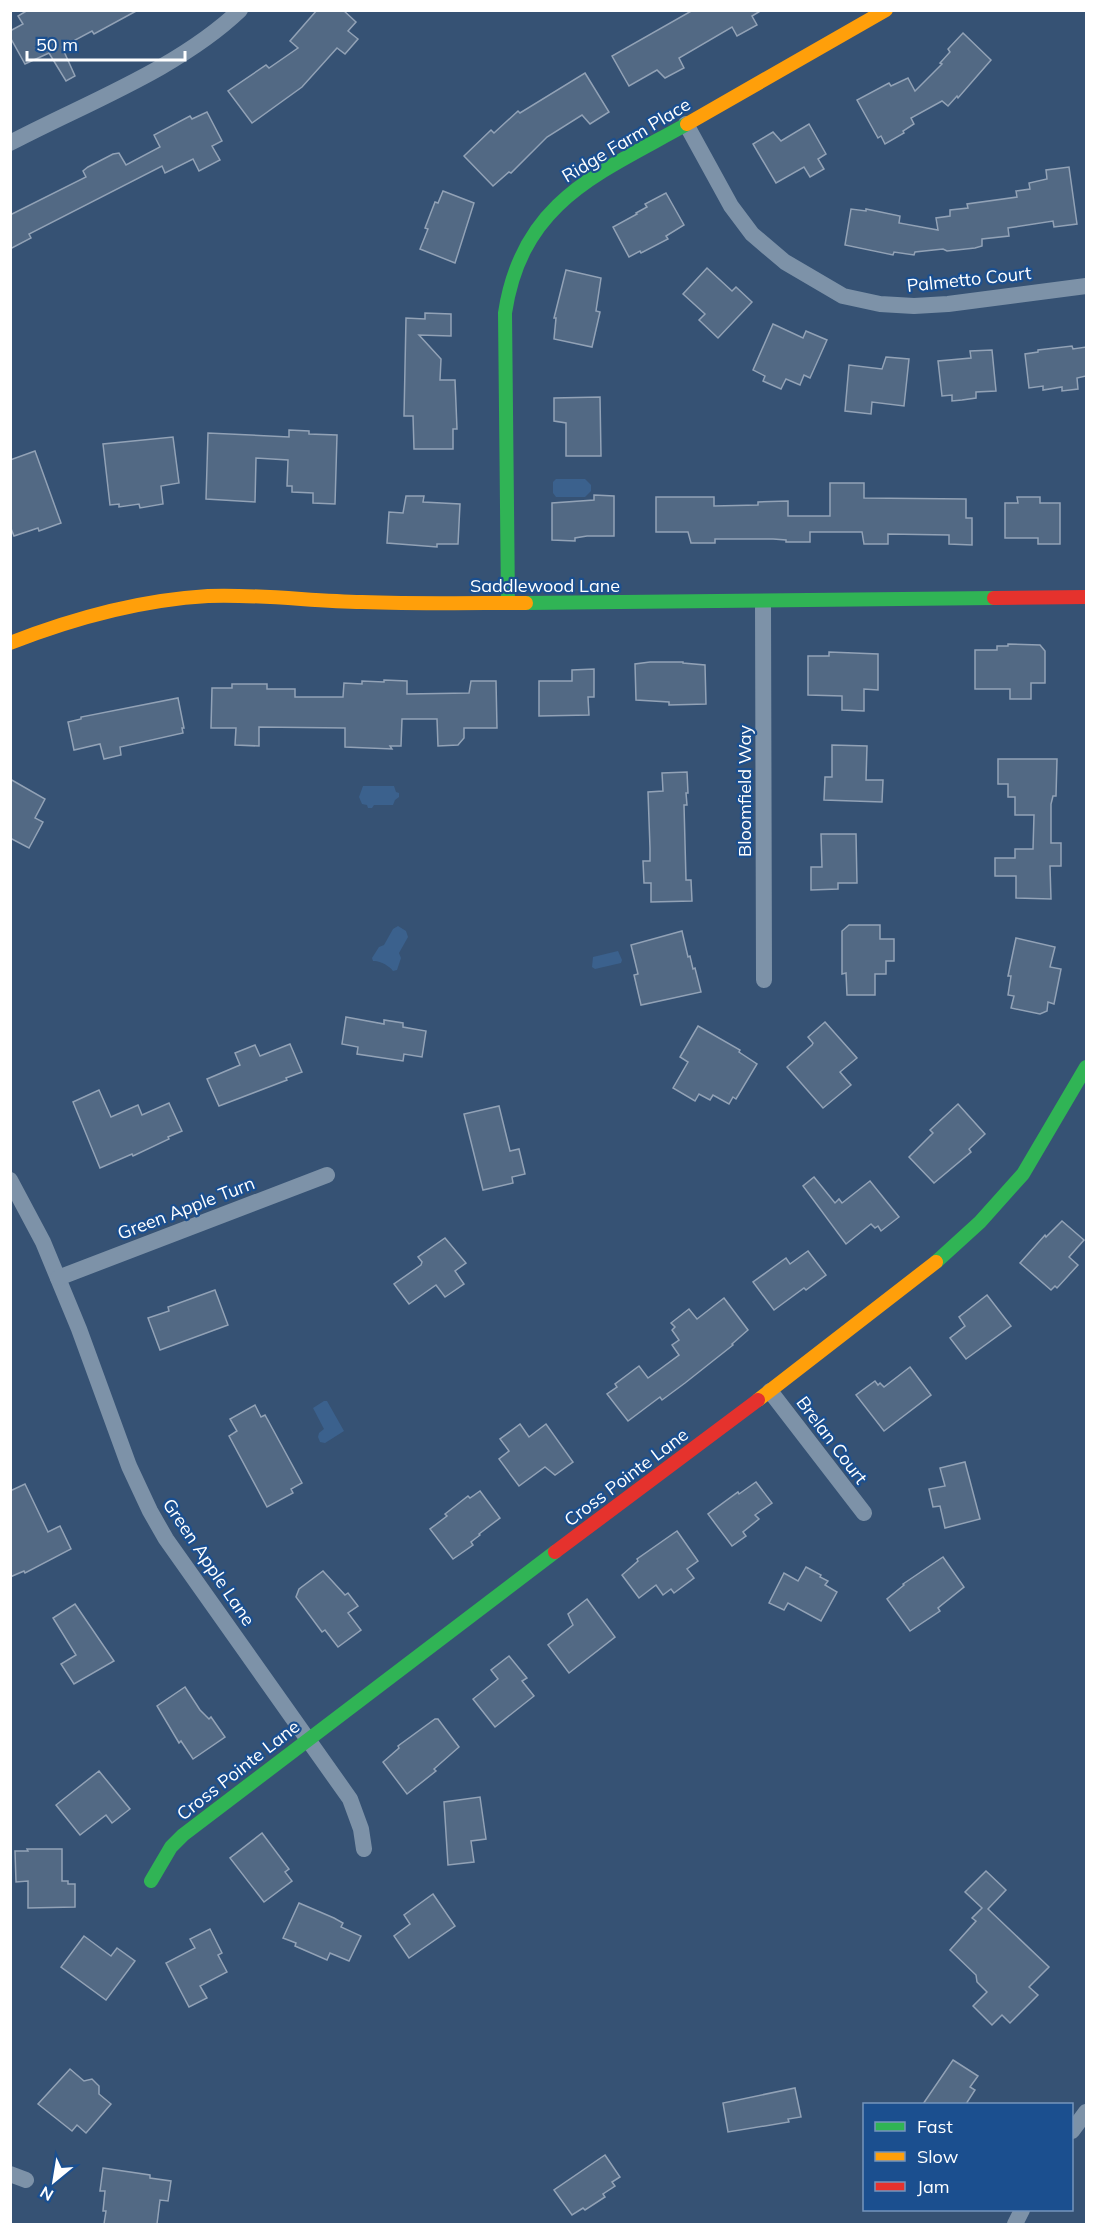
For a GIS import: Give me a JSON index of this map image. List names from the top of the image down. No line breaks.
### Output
{"streets":{"street":["Ridge Farm Place","Palmetto Court","Saddlewood Lane","Bloomfield Way","Green Apple Turn","Brelan Court","Cross Pointe Lane","Green Apple Lane"]},"crossings":[["Ridge Farm Place","Palmetto Court"],["Ridge Farm Place","Saddlewood Lane"],["Saddlewood Lane","Bloomfield Way"],["Green Apple Turn","Green Apple Lane"],["Brelan Court","Cross Pointe Lane"],["Cross Pointe Lane","Green Apple Lane"]],"legend":["Fast","Slow","Jam"],"scale_bar":"50 m","north":"bottom left"}
